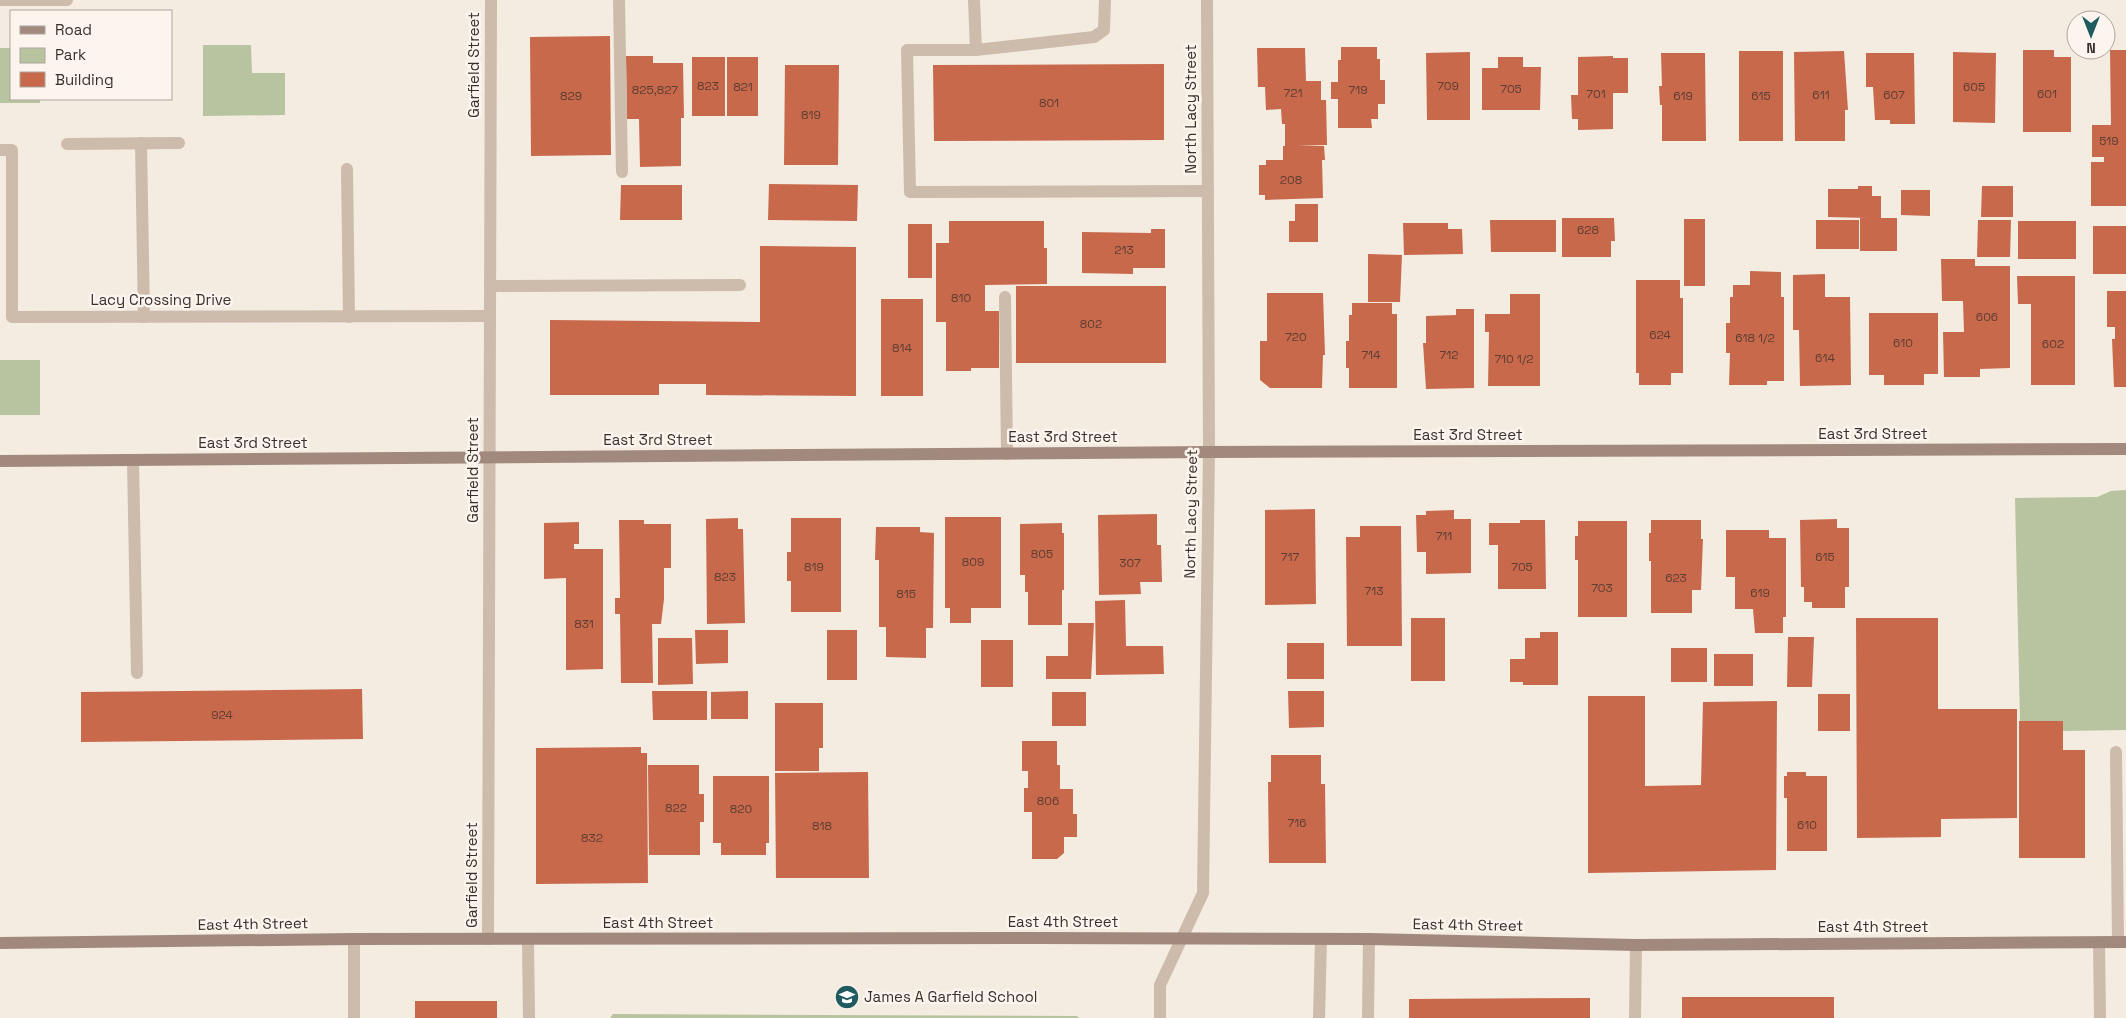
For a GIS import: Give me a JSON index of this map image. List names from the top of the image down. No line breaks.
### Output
{"streets":{"main road":["East 3rd Street","East 4th Street"],"street":["Garfield Street","North Lacy Street","Lacy Crossing Drive"]},"crossings":[["Garfield Street","Lacy Crossing Drive"],["Garfield Street","East 3rd Street"],["Garfield Street","East 4th Street"],["North Lacy Street","East 3rd Street"],["North Lacy Street","East 4th Street"]],"places":{"school or university":["James A Garfield School"]},"house_numbers":["823","709","821","605","705","825,827","719","721","701","601","611","607","829","619","615","801","819","519","208","628","213","810","606","802","624","720","618 1/2","610","602","814","714","712","614","710 1/2","711","805","717","615","809","307","819","705","823","623","703","713","619","815","831","924","806","822","820","716","610","818","832"],"legend":["Road","Park","Building"],"north":"bottom"}
